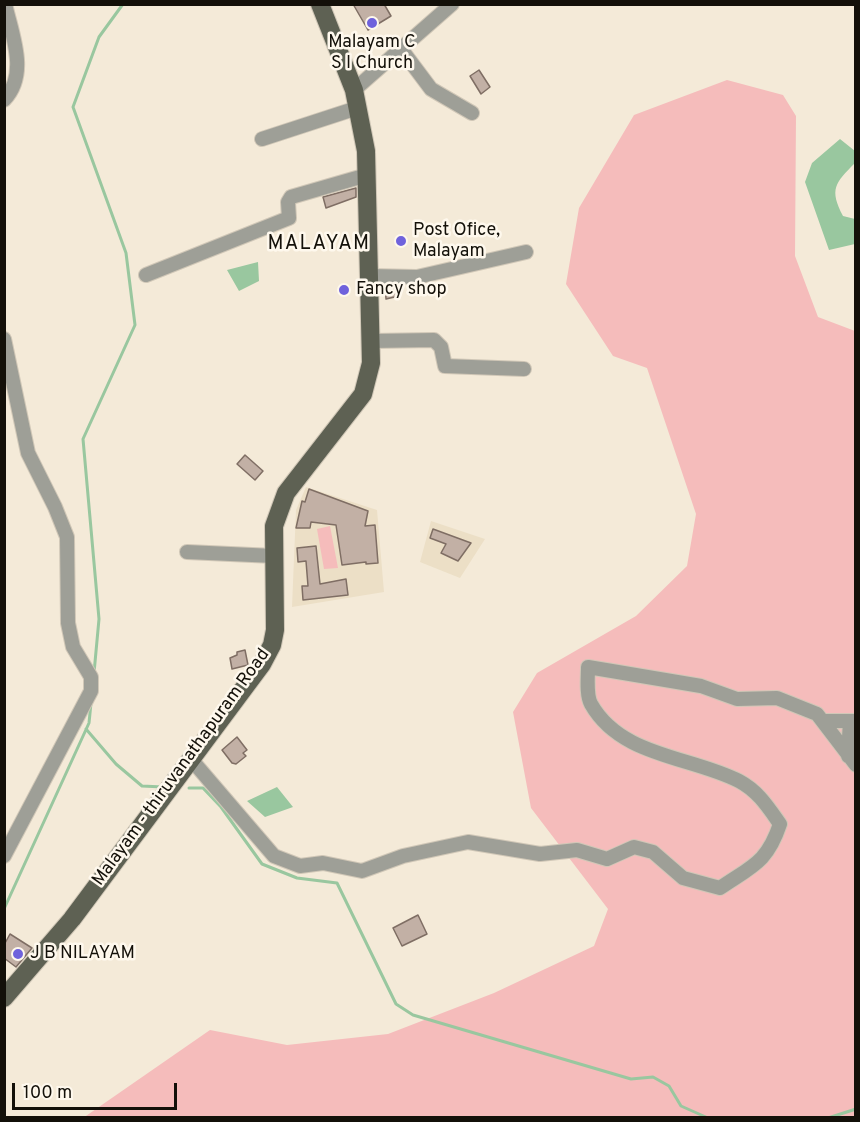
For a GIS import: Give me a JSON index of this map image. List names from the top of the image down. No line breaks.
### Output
{"streets":{"main road":["Malayam - thiruvanathapuram Road"]},"districts":["MALAYAM"],"places":["Malayam C S I Church","Post Ofice, Malayam","Fancy shop","J B NILAYAM"],"scale_bar":"100 m"}
